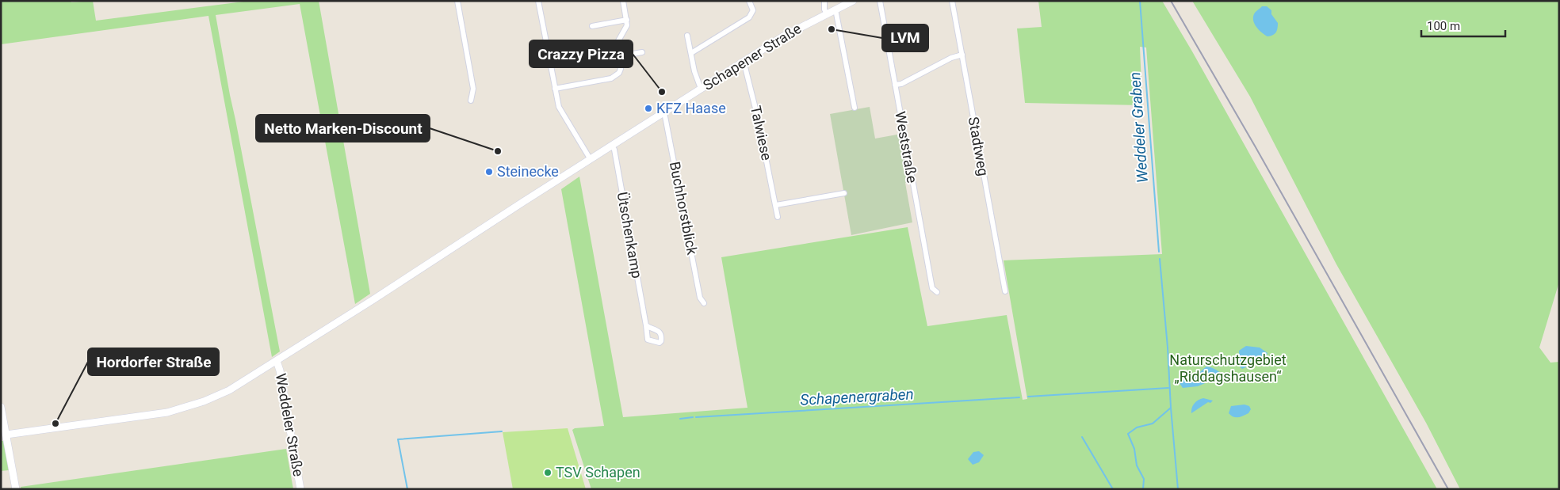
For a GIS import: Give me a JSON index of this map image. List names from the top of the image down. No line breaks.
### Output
{"streets":{"street":["Schapener Straße","Talwiese","Stadtweg","Weststraße","Buchhorstblick","Ütschenkamp","Weddeler Straße"]},"crossings":[["Schapener Straße","Talwiese"],["Schapener Straße","Buchhorstblick"],["Schapener Straße","Ütschenkamp"],["Schapener Straße","Weddeler Straße"]],"water":["Weddeler Graben","Schapenergraben"],"parks":["Naturschutzgebiet „Riddagshausen“"],"places":["LVM","Crazzy Pizza","KFZ Haase","Netto Marken-Discount","Steinecke","Hordorfer Straße","TSV Schapen"],"scale_bar":"100 m"}
